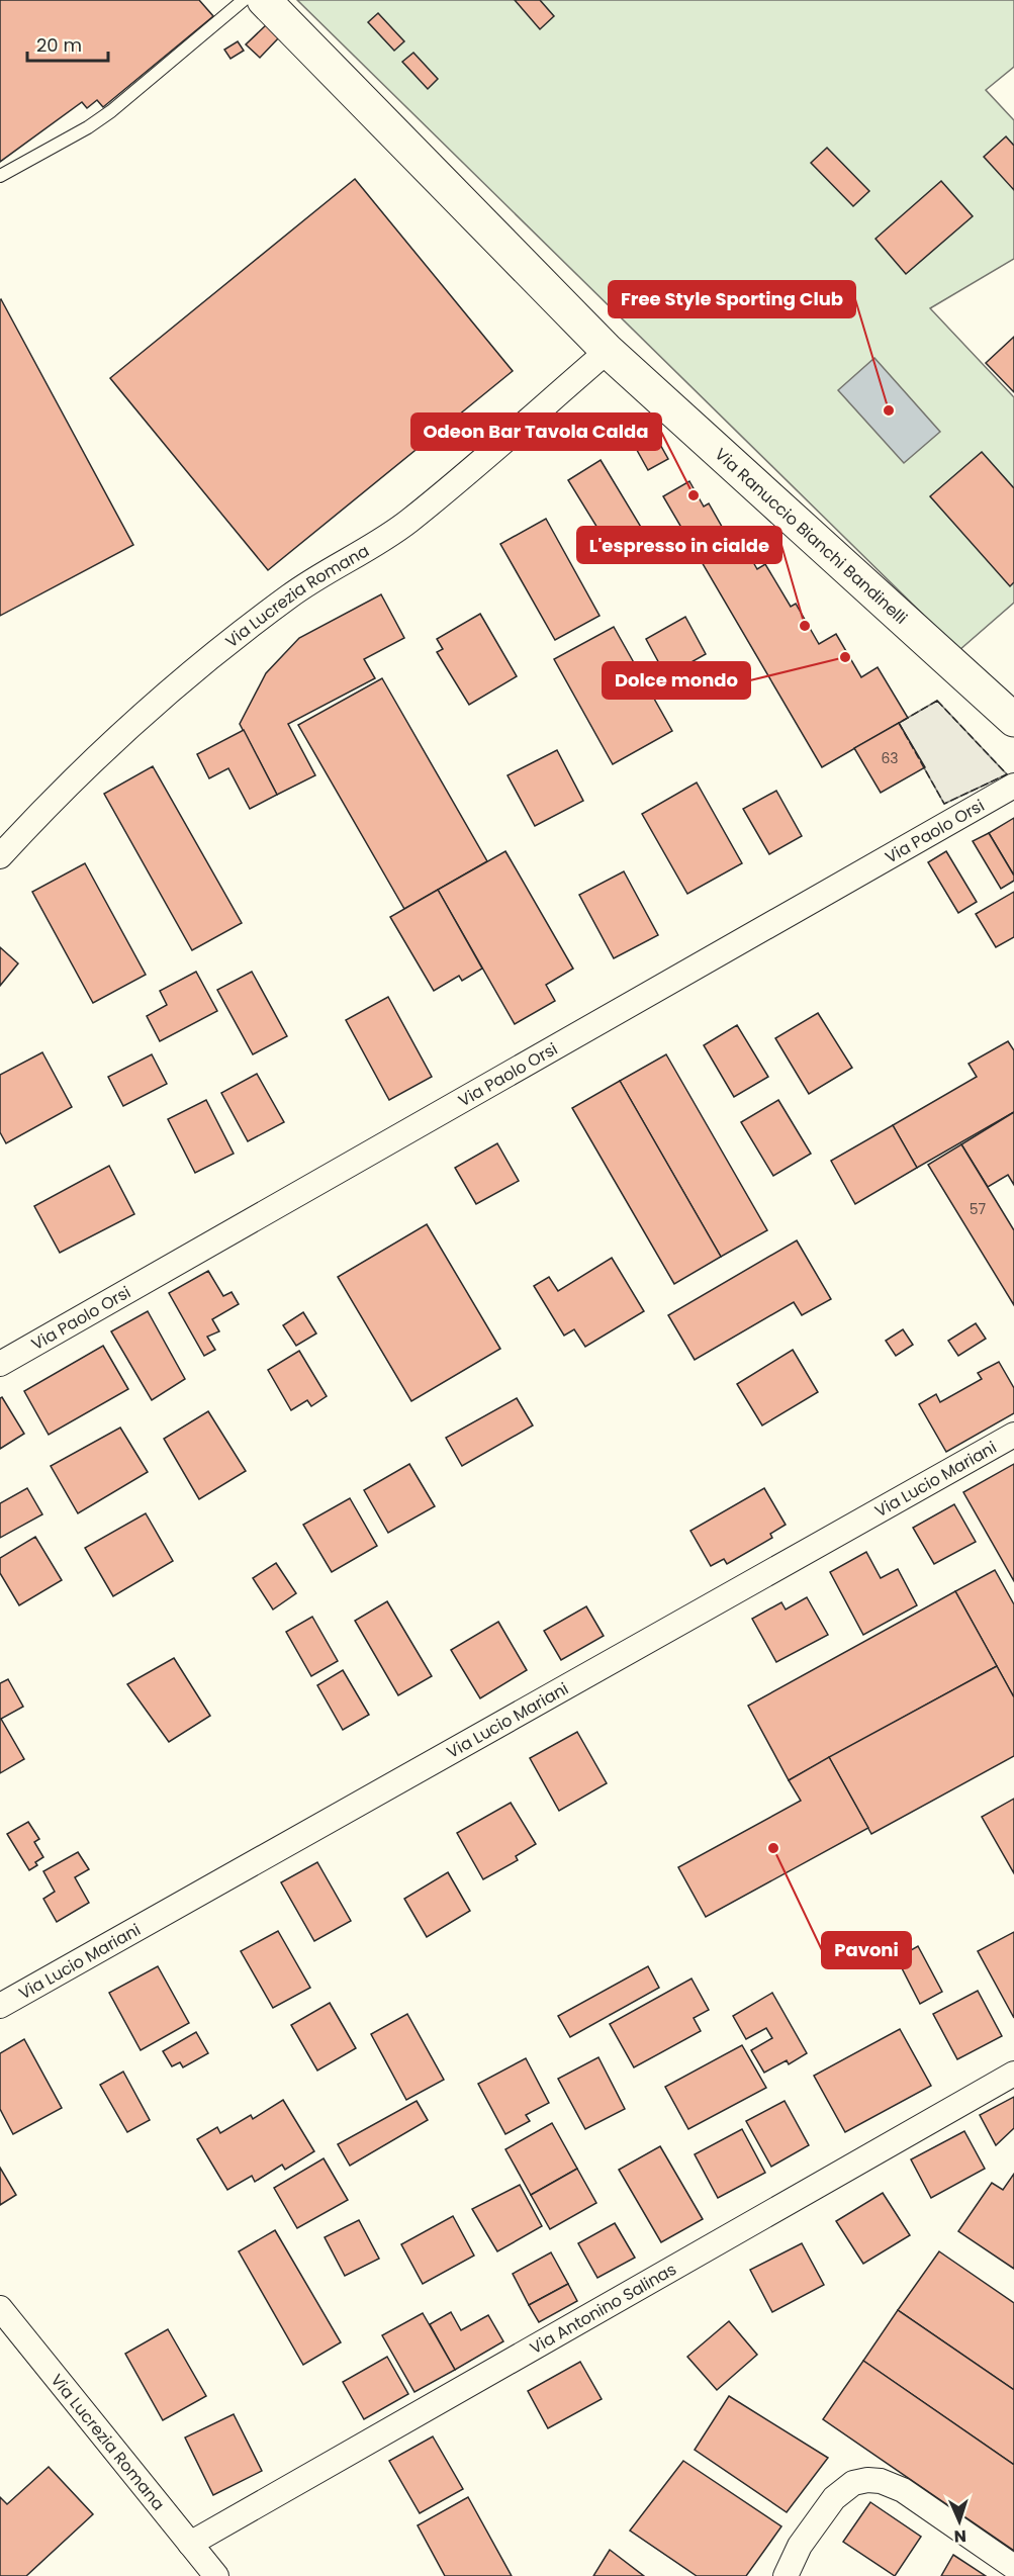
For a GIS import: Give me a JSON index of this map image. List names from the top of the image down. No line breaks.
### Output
{"streets":{"street":["Via Ranuccio Bianchi Bandinelli","Via Lucrezia Romana","Via Paolo Orsi","Via Lucio Mariani","Via Antonino Salinas"]},"crossings":[["Via Ranuccio Bianchi Bandinelli","Via Lucrezia Romana"],["Via Lucrezia Romana","Via Antonino Salinas"]],"places":["Free Style Sporting Club","Odeon Bar Tavola Calda","L'espresso in cialde","Dolce mondo","Pavoni"],"house_numbers":["63","57"],"scale_bar":"20 m","north":"bottom"}
